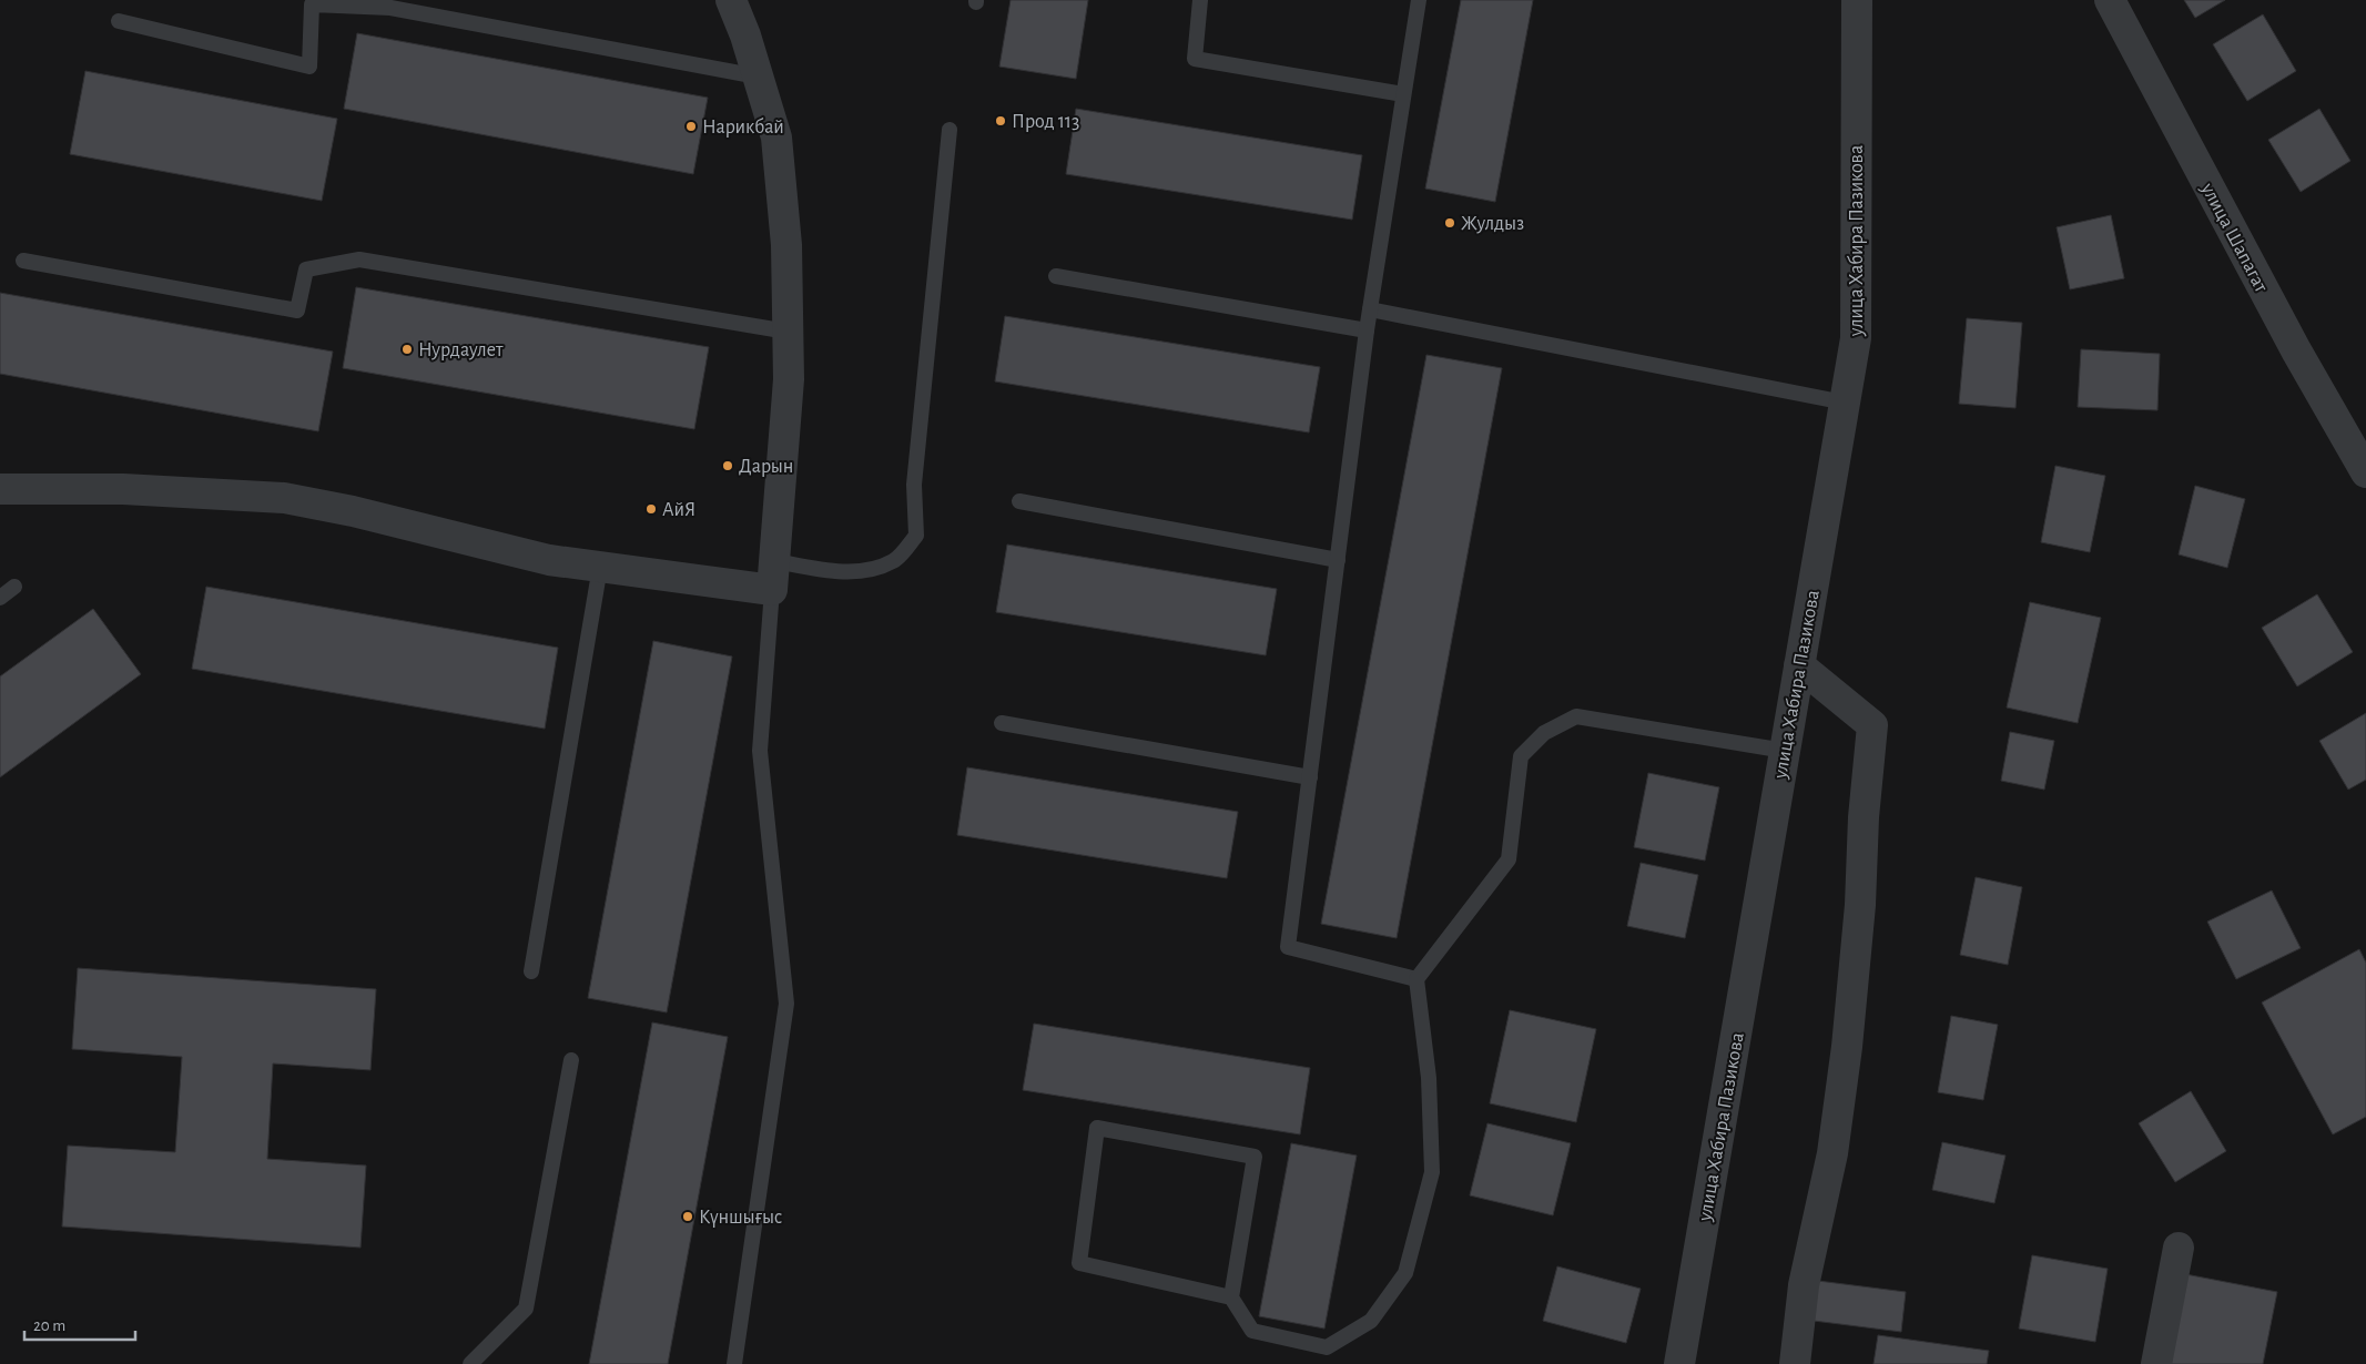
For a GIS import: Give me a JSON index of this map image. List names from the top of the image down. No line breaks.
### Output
{"streets":{"street":["улица Шапагат","улица Хабира Пазикова"]},"places":["Прод 113","Нарикбай","Жулдыз","Нурдаулет","Дарын","АйЯ","Күншығыс"],"scale_bar":"20 m"}
